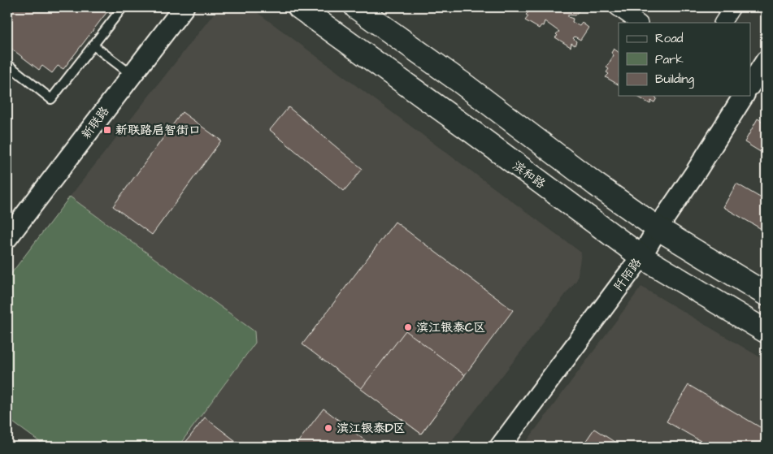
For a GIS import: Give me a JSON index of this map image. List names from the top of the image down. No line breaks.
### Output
{"streets":{"main road":["滨和路"],"street":["新联路","阡陌路"]},"crossings":[["滨和路","阡陌路"]],"places":{"transit":["新联路启智街口"],"other":["滨江银泰C区","滨江银泰D区"]},"legend":["Road","Park","Building"]}
